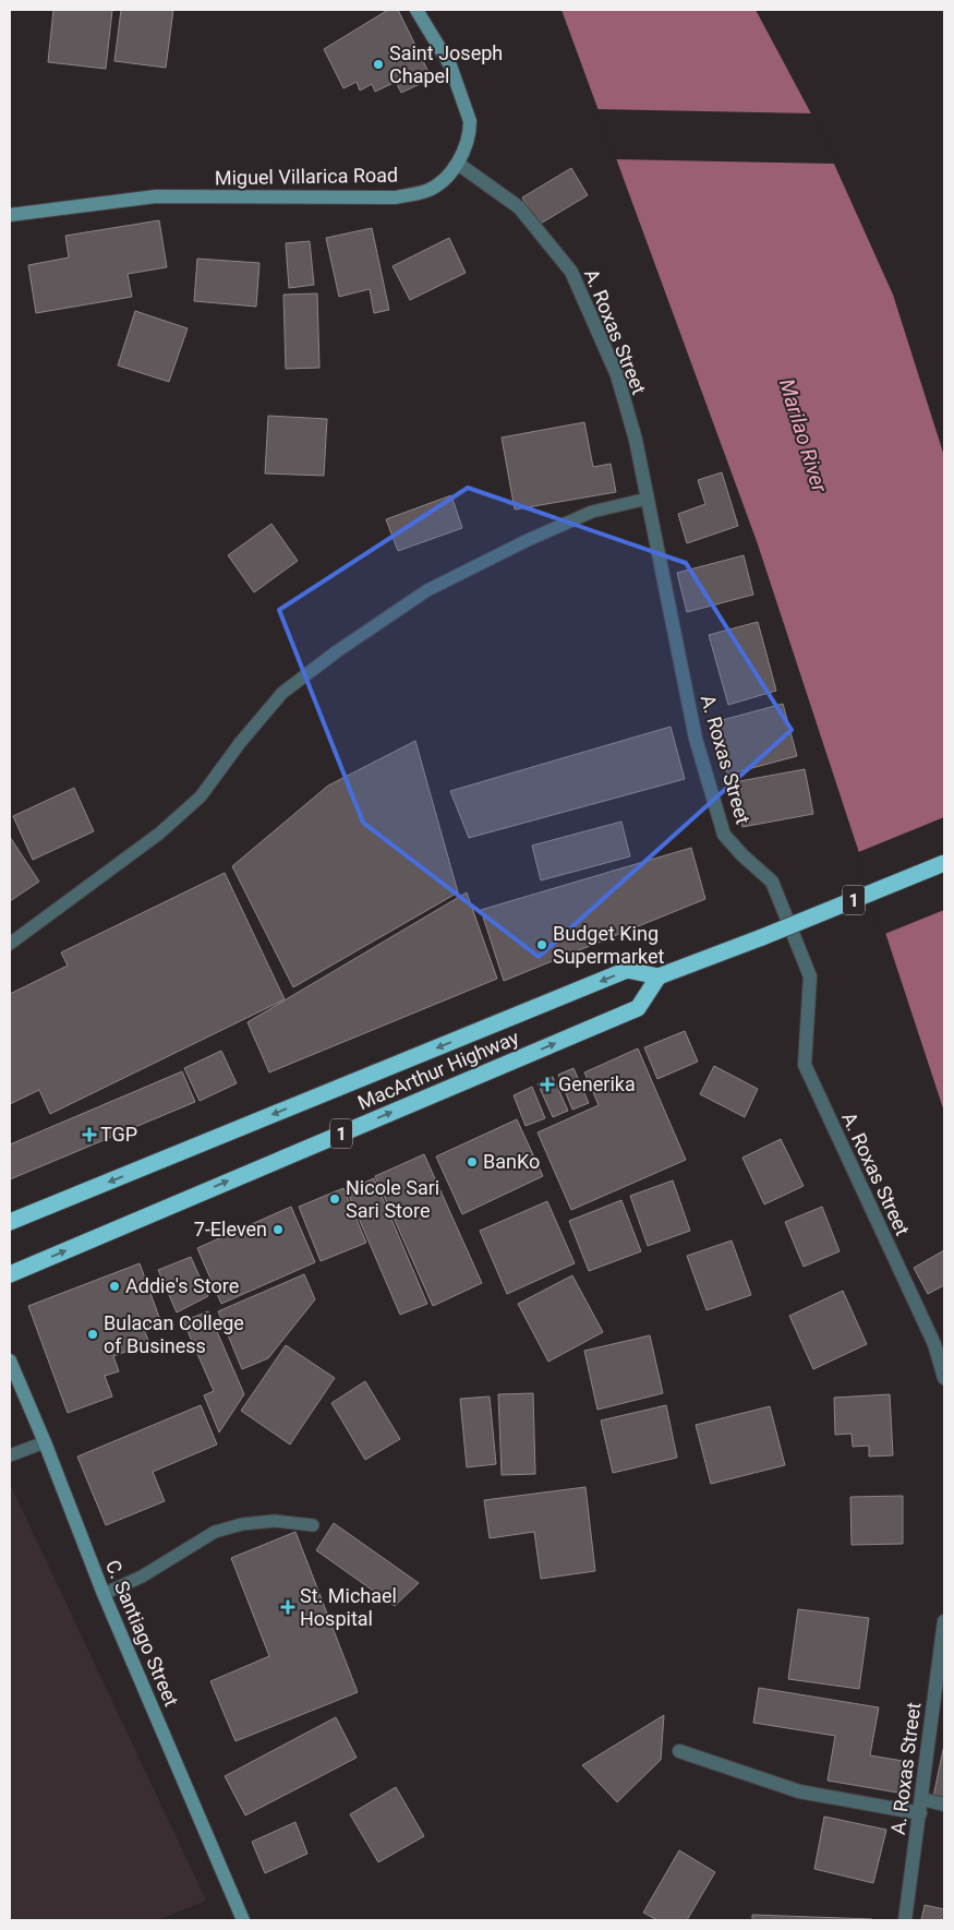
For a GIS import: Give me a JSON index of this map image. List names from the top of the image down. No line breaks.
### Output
{"streets":{"highway":["1","MacArthur Highway"],"main road":["Miguel Villarica Road","C. Santiago Street"],"street":["A. Roxas Street"]},"crossings":[["Miguel Villarica Road","A. Roxas Street"],["1","MacArthur Highway"]],"water":["Marilao River"],"places":{"other":["Saint Joseph Chapel","Budget King Supermarket","BanKo","Nicole Sari Sari Store","7-Eleven","Addie's Store","Bulacan College of Business"],"health":["Generika","TGP","St. Michael Hospital"]}}
